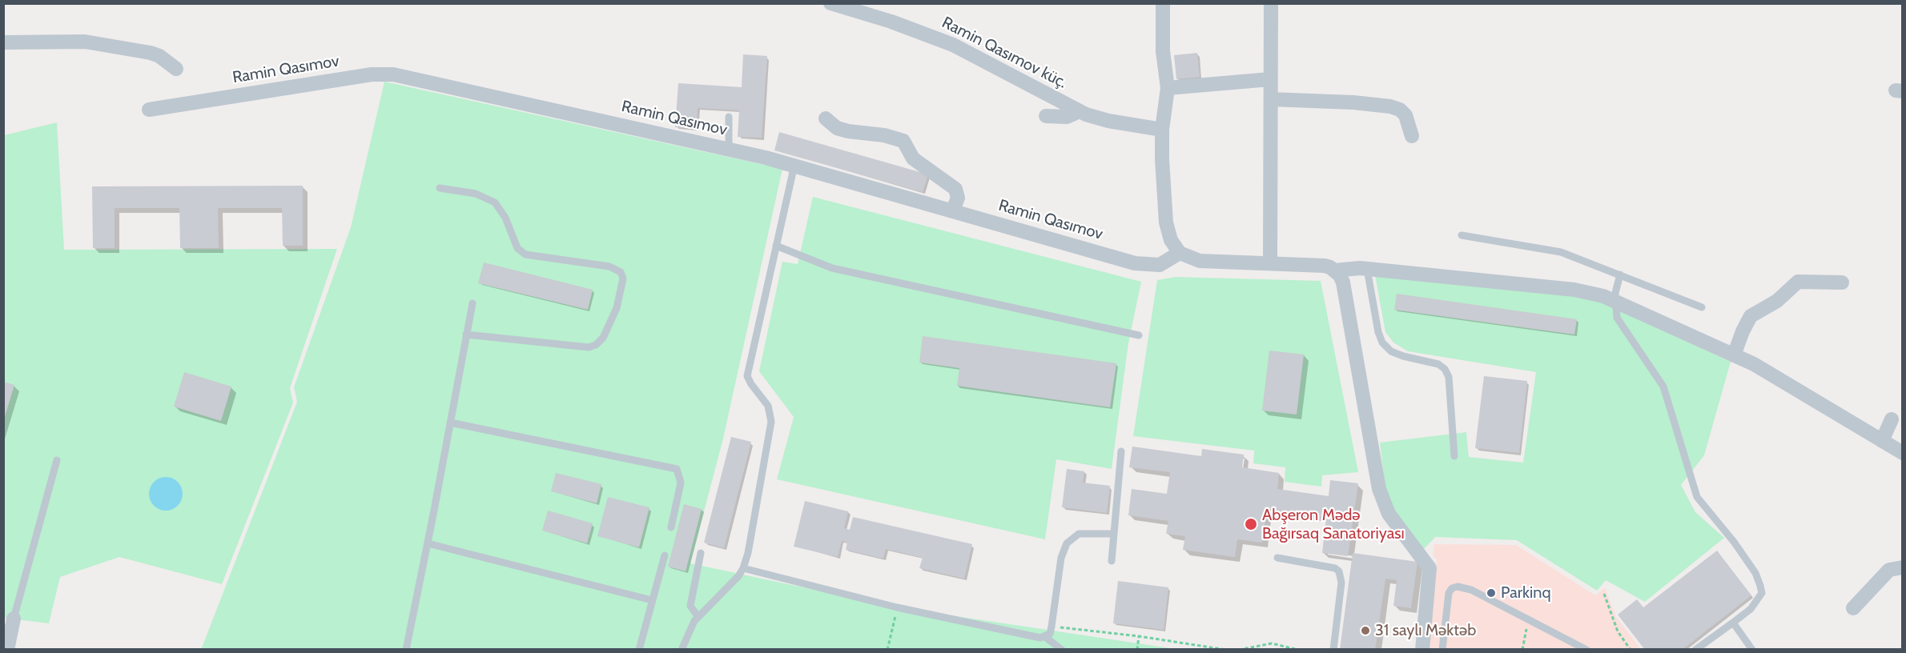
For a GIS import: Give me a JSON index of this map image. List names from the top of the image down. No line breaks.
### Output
{"streets":{"street":["Ramin Qasımov küç.","Ramin Qasımov"]},"places":["Abşeron Mədə Bağırsaq Sanatoriyası","Parkinq","31 saylı Məktəb"]}
